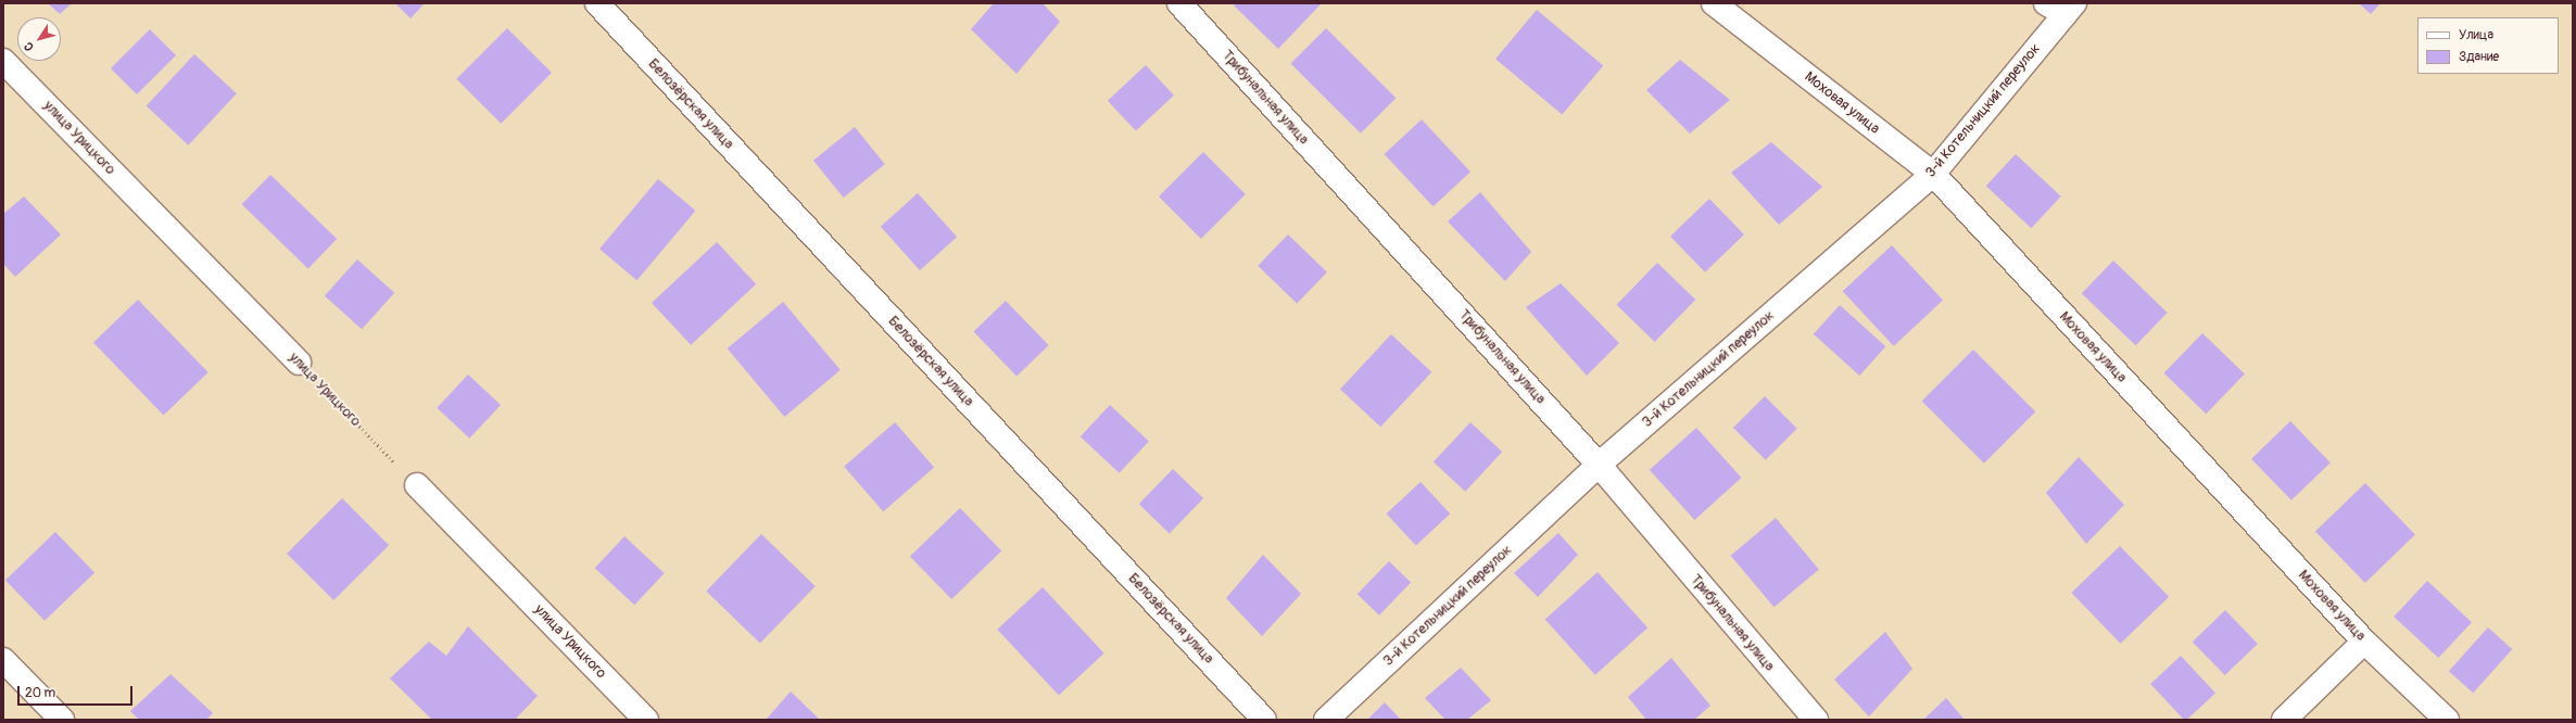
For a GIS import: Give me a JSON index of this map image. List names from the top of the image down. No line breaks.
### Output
{"streets":{"street":["Трибунальная улица","Моховая улица","Белозёрская улица","3-й Котельницкий переулок","улица Урицкого"]},"crossings":[["Трибунальная улица","3-й Котельницкий переулок"],["Моховая улица","3-й Котельницкий переулок"]],"legend":["Улица","Здание"],"scale_bar":"20 m","north":"bottom left"}
